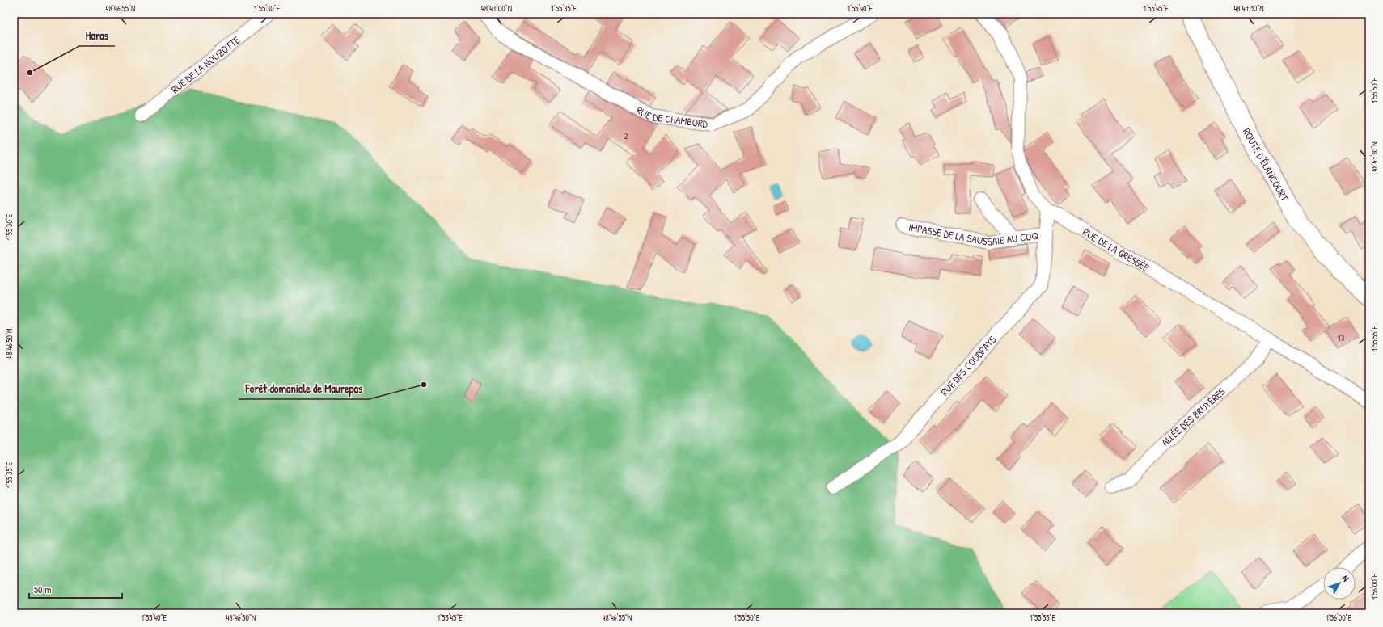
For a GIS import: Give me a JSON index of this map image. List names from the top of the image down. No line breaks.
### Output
{"streets":{"street":["RUE DE LA NOUZOTTE","RUE DE CHAMBORD","ROUTE D'ÉLANCOURT","IMPASSE DE LA SAUSSAIE AU COQ","RUE DE LA GRESSÉE","RUE DES COUDRAYS","ALLÉE DES BRUYÈRES"]},"crossings":[["IMPASSE DE LA SAUSSAIE AU COQ","RUE DES COUDRAYS"],["RUE DE LA GRESSÉE","RUE DES COUDRAYS"],["RUE DE LA GRESSÉE","ALLÉE DES BRUYÈRES"]],"places":["Haras","Forêt domaniale de Maurepas"],"house_numbers":["2","13"],"scale_bar":"50 m","north":"top right","coordinates":["48°46'55\"N","1°55'30\"E","48°47'00\"N","1°55'35\"E","1°55'40\"E","1°55'45\"E","48°47'10\"N","1°55'50\"E","1°55'55\"E","48°46'50\"N","1°56'00\"E"]}
